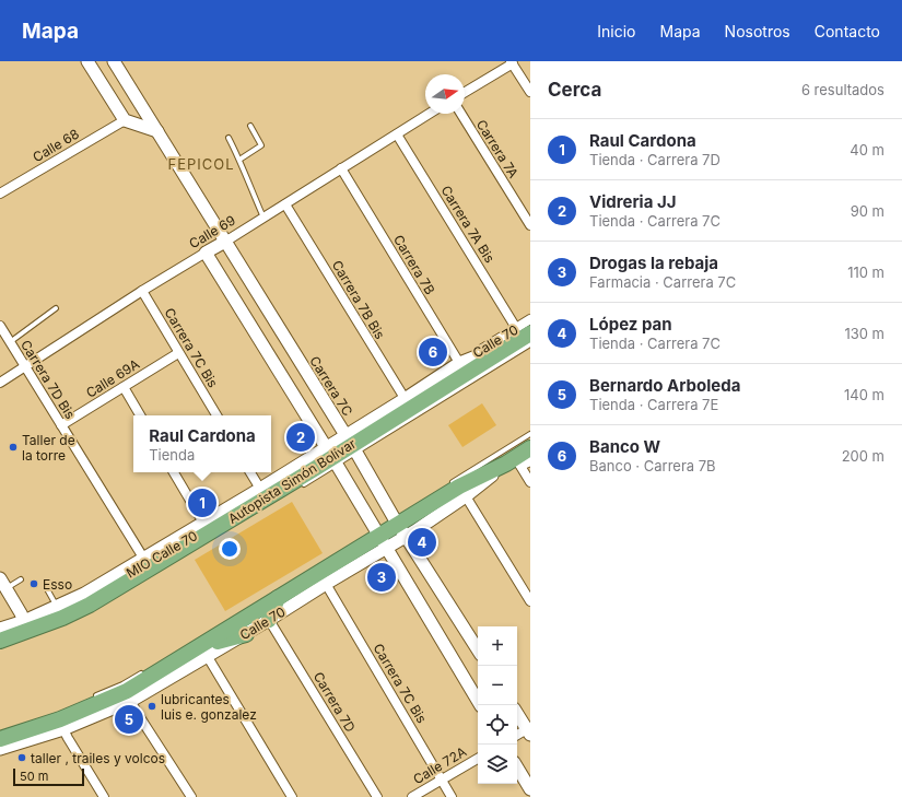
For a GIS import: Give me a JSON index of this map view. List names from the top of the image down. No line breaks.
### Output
{"streets":{"highway":["Calle 70","Autopista Simón Bolívar"],"street":["Calle 68","Carrera 7A","Carrera 7A Bis","Calle 69","Carrera 7B","Carrera 7B Bis","Carrera 7C Bis","Calle 69A","Carrera 7D Bis","Carrera 7C","Carrera 7D","Calle 72A"],"lane":["MIO Calle 70"]},"crossings":[["Carrera 7A Bis","Calle 69"],["Carrera 7A Bis","Calle 70"],["Carrera 7A Bis","Autopista Simón Bolívar"],["Calle 69","Carrera 7B"],["Calle 69","Carrera 7B Bis"],["Calle 69","Carrera 7C Bis"],["Calle 69","Carrera 7D Bis"],["Calle 69","Carrera 7C"],["Carrera 7B","Autopista Simón Bolívar"],["Carrera 7B Bis","Autopista Simón Bolívar"],["Calle 70","Carrera 7C Bis"],["Calle 70","Carrera 7C"],["Calle 70","Autopista Simón Bolívar"],["Calle 70","Carrera 7D"],["Carrera 7C Bis","Calle 69A"],["Carrera 7C Bis","Calle 72A"],["Calle 69A","Carrera 7D Bis"],["Carrera 7C","Autopista Simón Bolívar"],["Autopista Simón Bolívar","MIO Calle 70"]],"districts":["FEPICOL"],"places":["Taller de la torre","Esso","lubricantes luis e. gonzalez","taller , trailes y volcos"],"scale_bar":"50 m","north":"right","page":{"header":"Mapa","nav":["Inicio","Mapa","Nosotros","Contacto"],"heading":["Cerca","6 resultados"],"list":[{"mark":"1","name":"Raul Cardona","note":"Tienda · Carrera 7D","value":"40 m"},{"mark":"2","name":"Vidreria JJ","note":"Tienda · Carrera 7C","value":"90 m"},{"mark":"3","name":"Drogas la rebaja","note":"Farmacia · Carrera 7C","value":"110 m"},{"mark":"4","name":"López pan","note":"Tienda · Carrera 7C","value":"130 m"},{"mark":"5","name":"Bernardo Arboleda","note":"Tienda · Carrera 7E","value":"140 m"},{"mark":"6","name":"Banco W","note":"Banco · Carrera 7B","value":"200 m"}],"pins":["6","2","1","4","3","5"],"popup":["Raul Cardona","Tienda"],"map_buttons":["+","−"],"scale":"50 m"}}
